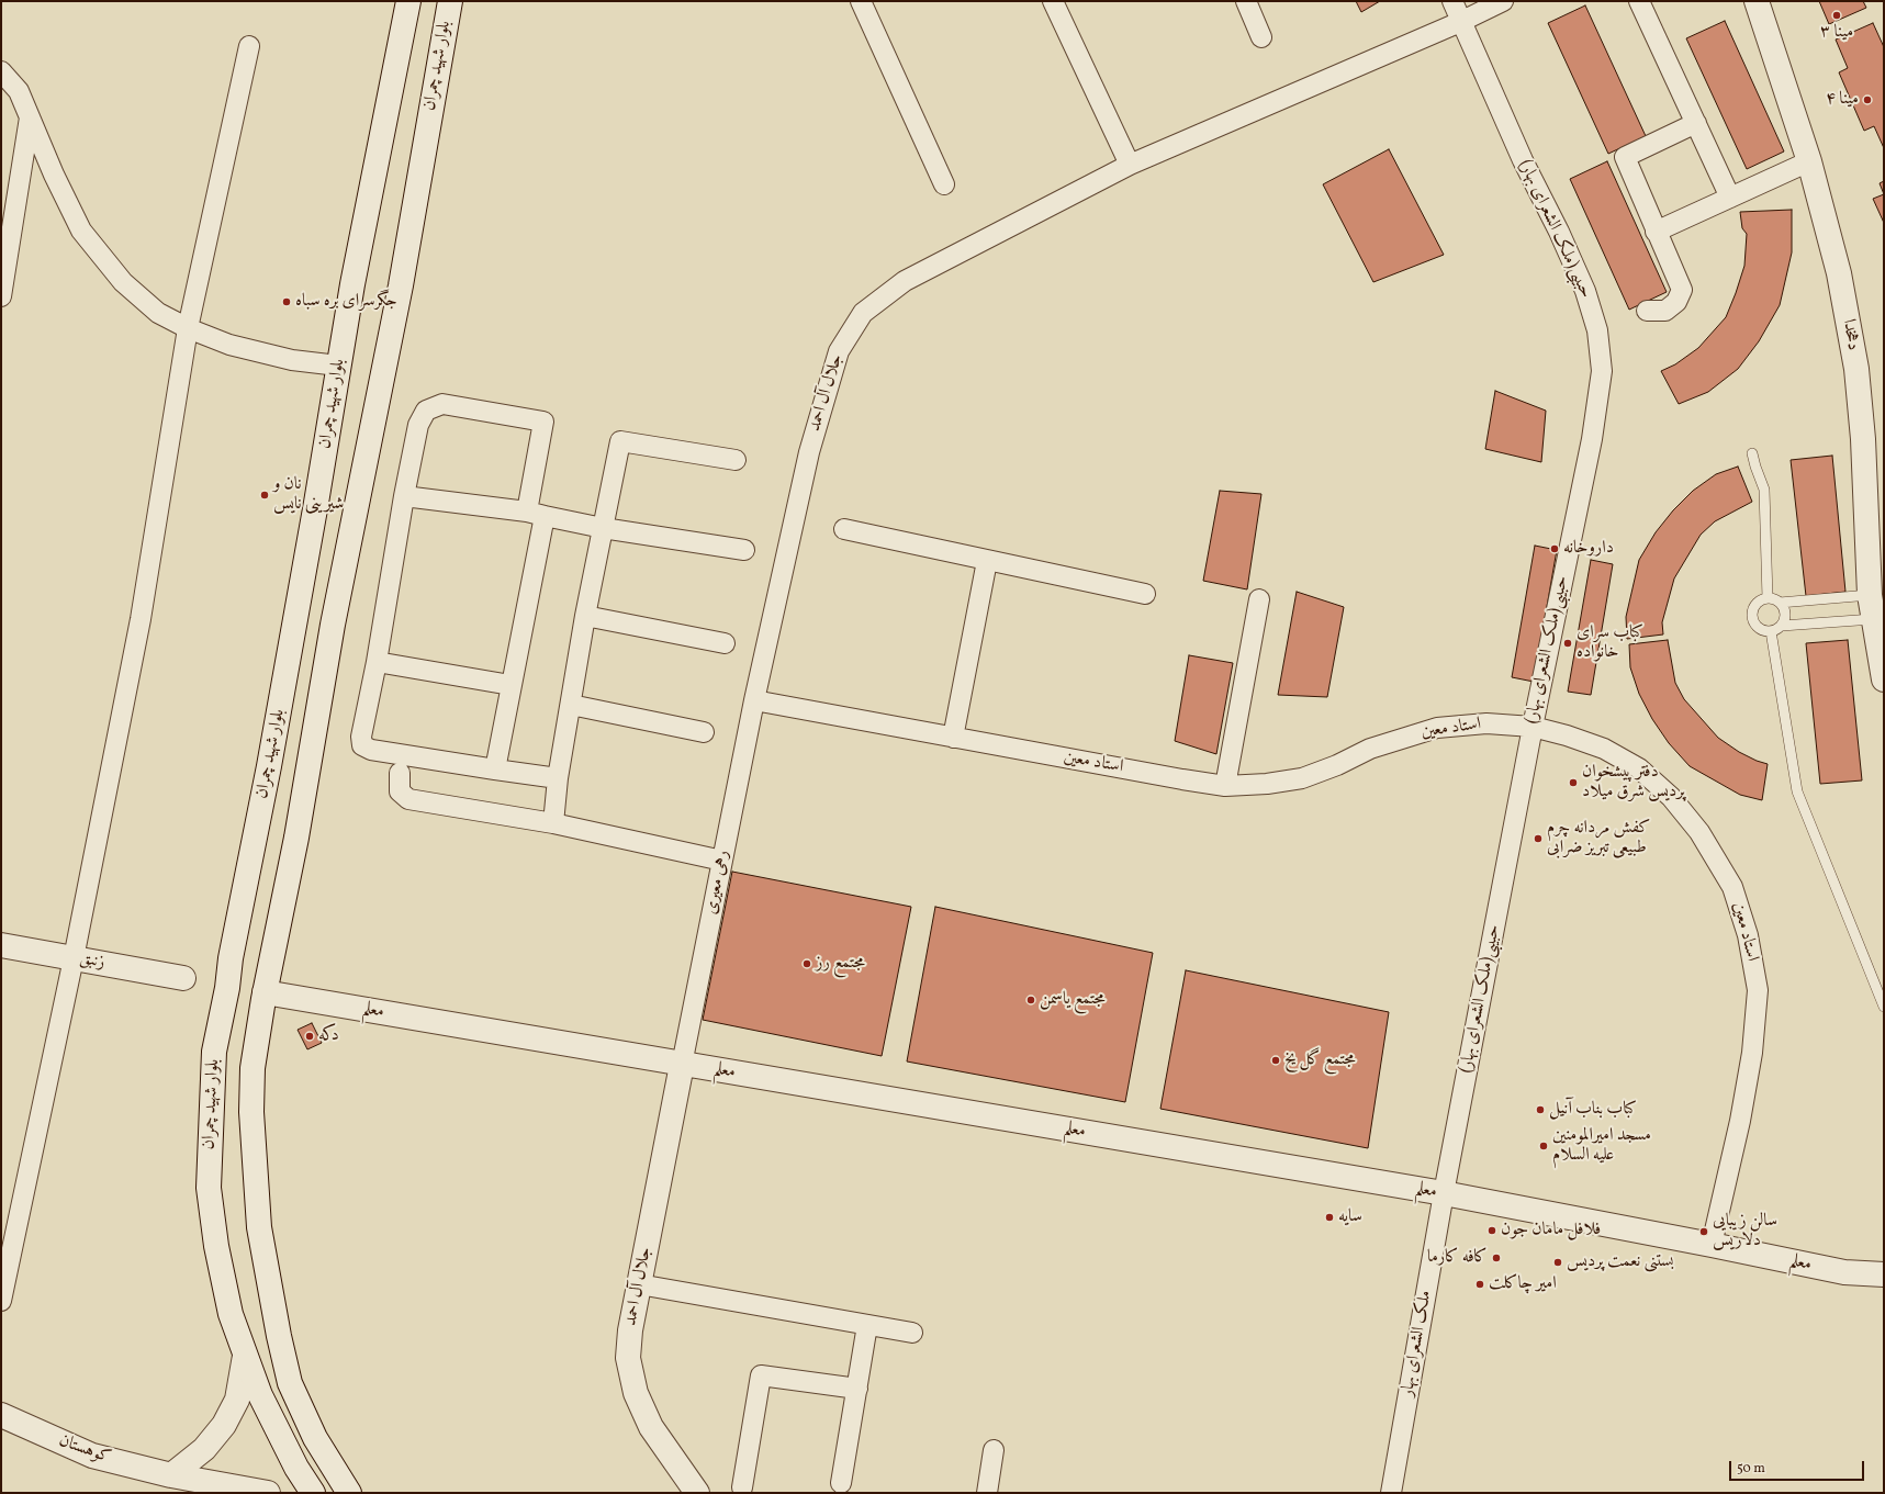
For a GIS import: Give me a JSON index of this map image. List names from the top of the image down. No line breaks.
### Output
{"streets":{"street":["بلوار شهید چمران","حبیبی(ملک الشعرای بهار)","دهخدا","جلال آل احمد","استاد معین","رهی معیری","زنبق","معلم","ملک الشعرای بهار","کوهستان"]},"crossings":[["بلوار شهید چمران","معلم"],["حبیبی(ملک الشعرای بهار)","جلال آل احمد"],["حبیبی(ملک الشعرای بهار)","استاد معین"],["حبیبی(ملک الشعرای بهار)","معلم"],["حبیبی(ملک الشعرای بهار)","ملک الشعرای بهار"],["جلال آل احمد","استاد معین"],["جلال آل احمد","رهی معیری"],["جلال آل احمد","معلم"],["استاد معین","رهی معیری"],["استاد معین","معلم"],["رهی معیری","معلم"],["معلم","ملک الشعرای بهار"]],"places":["مینا ۳","مینا ۴","جگرسرای بره سباه","نان و شیرینی نایس","داروخانه","کباب سرای خانواده","دفتر پیشخوان پردیس شرق میلاد","کفش مردانه چرم طبیعی تبریز ضرابی","مجتمع رز","مجتمع یاسمن","دکه","مجتمع گل یخ","کباب بناب آنیل","مسجد امیرالمومنین علیه السلام","سایه","فلافل مامان جون","سالن زیبایی دلاریس","کافه کارما","بستنی نعمت پردیس","امیر چاکلت"],"scale_bar":"50 m"}
